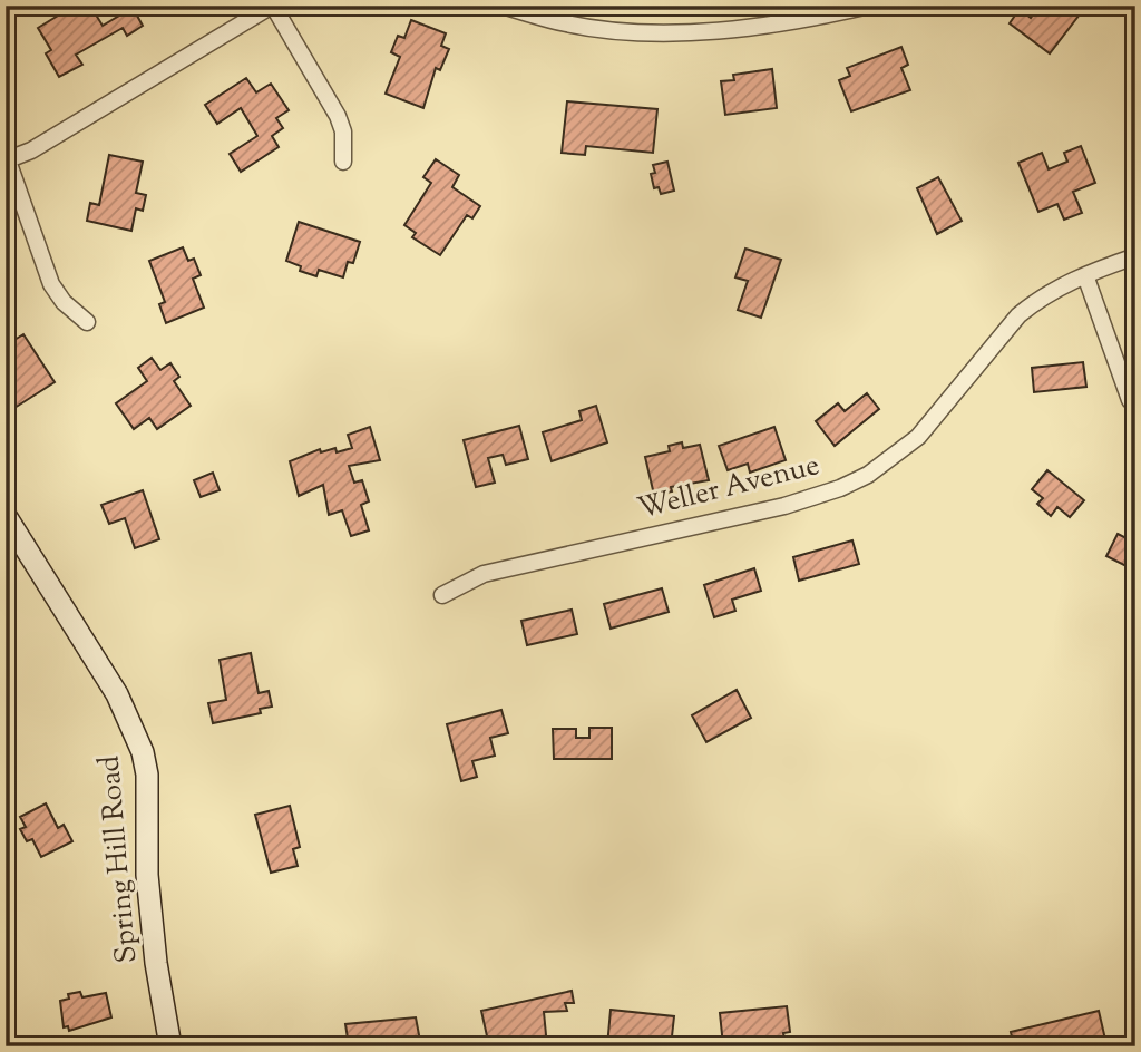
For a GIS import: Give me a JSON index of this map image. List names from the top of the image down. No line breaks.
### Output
{"streets":{"main road":["Spring Hill Road"],"street":["Weller Avenue"]}}
